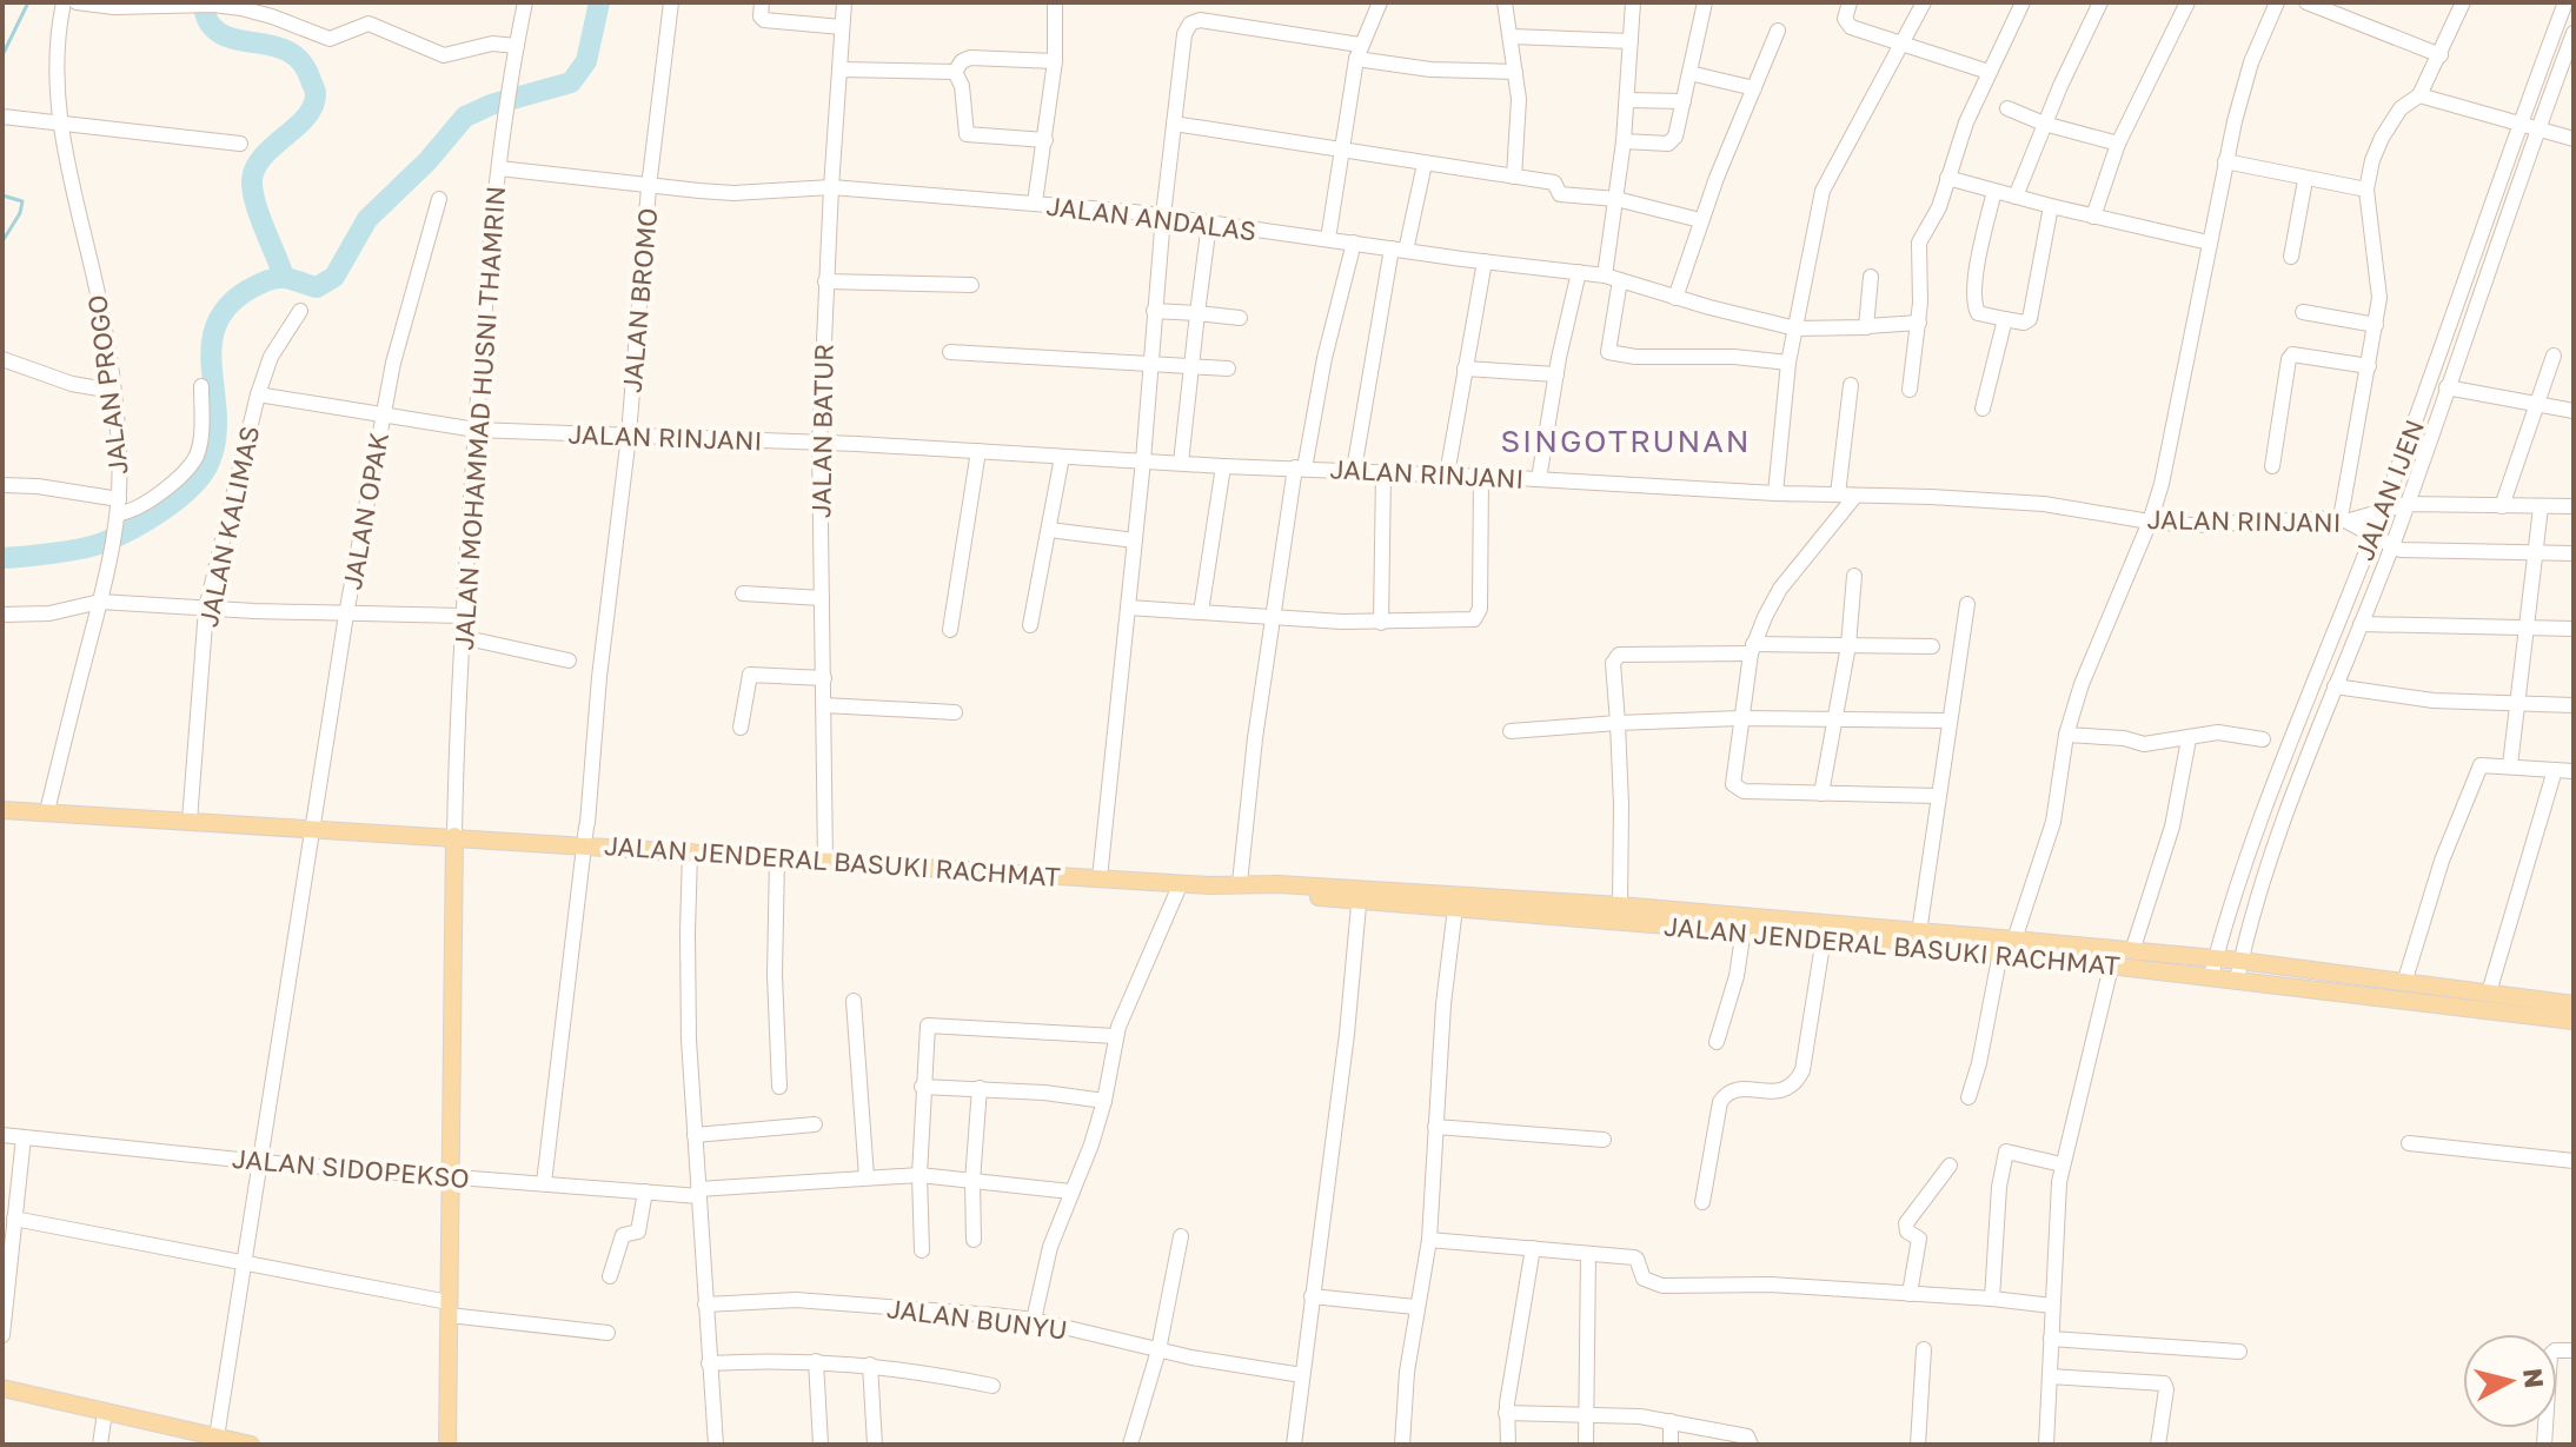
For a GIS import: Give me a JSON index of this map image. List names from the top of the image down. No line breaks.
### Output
{"streets":{"main road":["JALAN JENDERAL BASUKI RACHMAT"],"street":["JALAN ANDALAS","JALAN BROMO","JALAN PROGO","JALAN MOHAMMAD HUSNI THAMRIN","JALAN BATUR","JALAN RINJANI","JALAN IJEN","JALAN OPAK","JALAN KALIMAS","JALAN SIDOPEKSO","JALAN BUNYU"]},"crossings":[["JALAN ANDALAS","JALAN BROMO"],["JALAN ANDALAS","JALAN MOHAMMAD HUSNI THAMRIN"],["JALAN ANDALAS","JALAN BATUR"],["JALAN BROMO","JALAN RINJANI"],["JALAN BROMO","JALAN JENDERAL BASUKI RACHMAT"],["JALAN BROMO","JALAN SIDOPEKSO"],["JALAN PROGO","JALAN JENDERAL BASUKI RACHMAT"],["JALAN MOHAMMAD HUSNI THAMRIN","JALAN RINJANI"],["JALAN MOHAMMAD HUSNI THAMRIN","JALAN KALIMAS"],["JALAN MOHAMMAD HUSNI THAMRIN","JALAN JENDERAL BASUKI RACHMAT"],["JALAN BATUR","JALAN RINJANI"],["JALAN BATUR","JALAN JENDERAL BASUKI RACHMAT"],["JALAN RINJANI","JALAN IJEN"],["JALAN RINJANI","JALAN KALIMAS"],["JALAN IJEN","JALAN JENDERAL BASUKI RACHMAT"],["JALAN OPAK","JALAN KALIMAS"],["JALAN OPAK","JALAN JENDERAL BASUKI RACHMAT"],["JALAN OPAK","JALAN SIDOPEKSO"],["JALAN KALIMAS","JALAN JENDERAL BASUKI RACHMAT"]],"districts":["SINGOTRUNAN"],"north":"right"}
